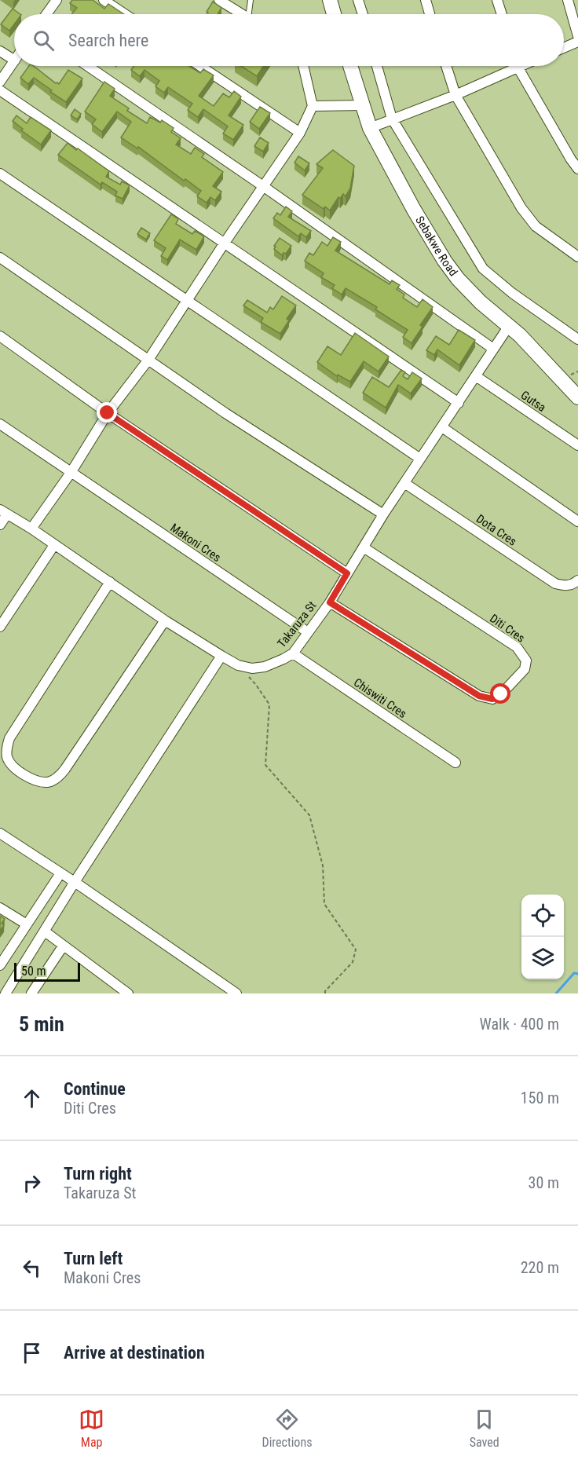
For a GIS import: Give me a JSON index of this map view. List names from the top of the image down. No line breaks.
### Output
{"streets":{"street":["Sebakwe Road","Gutsa","Dota Cres","Makoni Cres","Takaruza St","Diti Cres","Chiswiti Cres"]},"crossings":[["Sebakwe Road","Takaruza St"],["Gutsa","Takaruza St"],["Dota Cres","Takaruza St"],["Makoni Cres","Takaruza St"],["Takaruza St","Diti Cres"],["Takaruza St","Chiswiti Cres"]],"scale_bar":"50 m","page":{"search":"Search here","scale":"50 m","heading":["5 min","Walk · 400 m"],"list":[["Continue","Diti Cres","150 m"],["Turn right","Takaruza St","30 m"],["Turn left","Makoni Cres","220 m"],"Arrive at destination"],"nav":["Map","Directions","Saved"]}}
